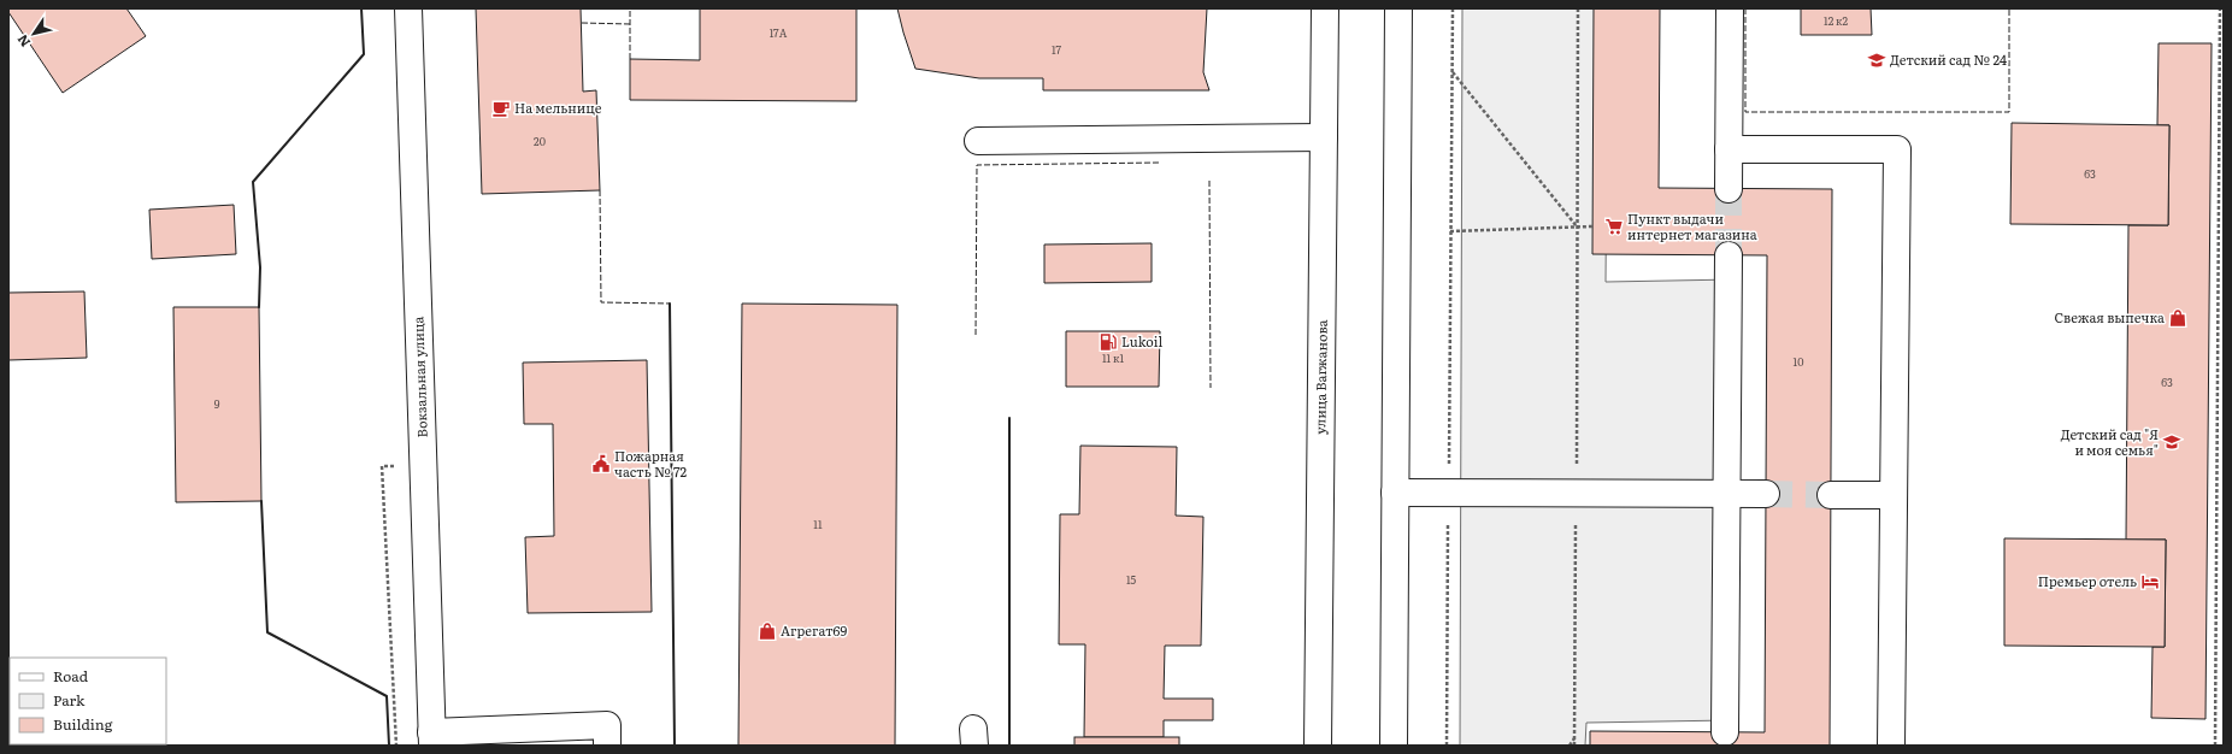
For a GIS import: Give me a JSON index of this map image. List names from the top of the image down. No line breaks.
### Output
{"streets":{"main road":["Вокзальная улица","улица Вагжанова"]},"places":{"school or university":["Детский сад № 24","Детский сад \"Я и моя семья\""],"cafe":["На мельнице"],"supermarket":["Пункт выдачи интернет магазина"],"shop":["Свежая выпечка","Агрегат69"],"fuel station":["Lukoil"],"public building":["Пожарная часть № 72"],"hotel":["Премьер отель"]},"house_numbers":["12 к2","17А","17","20","63","11 к1","10","63","9","11","15"],"legend":["Road","Park","Building"],"north":"bottom left"}
